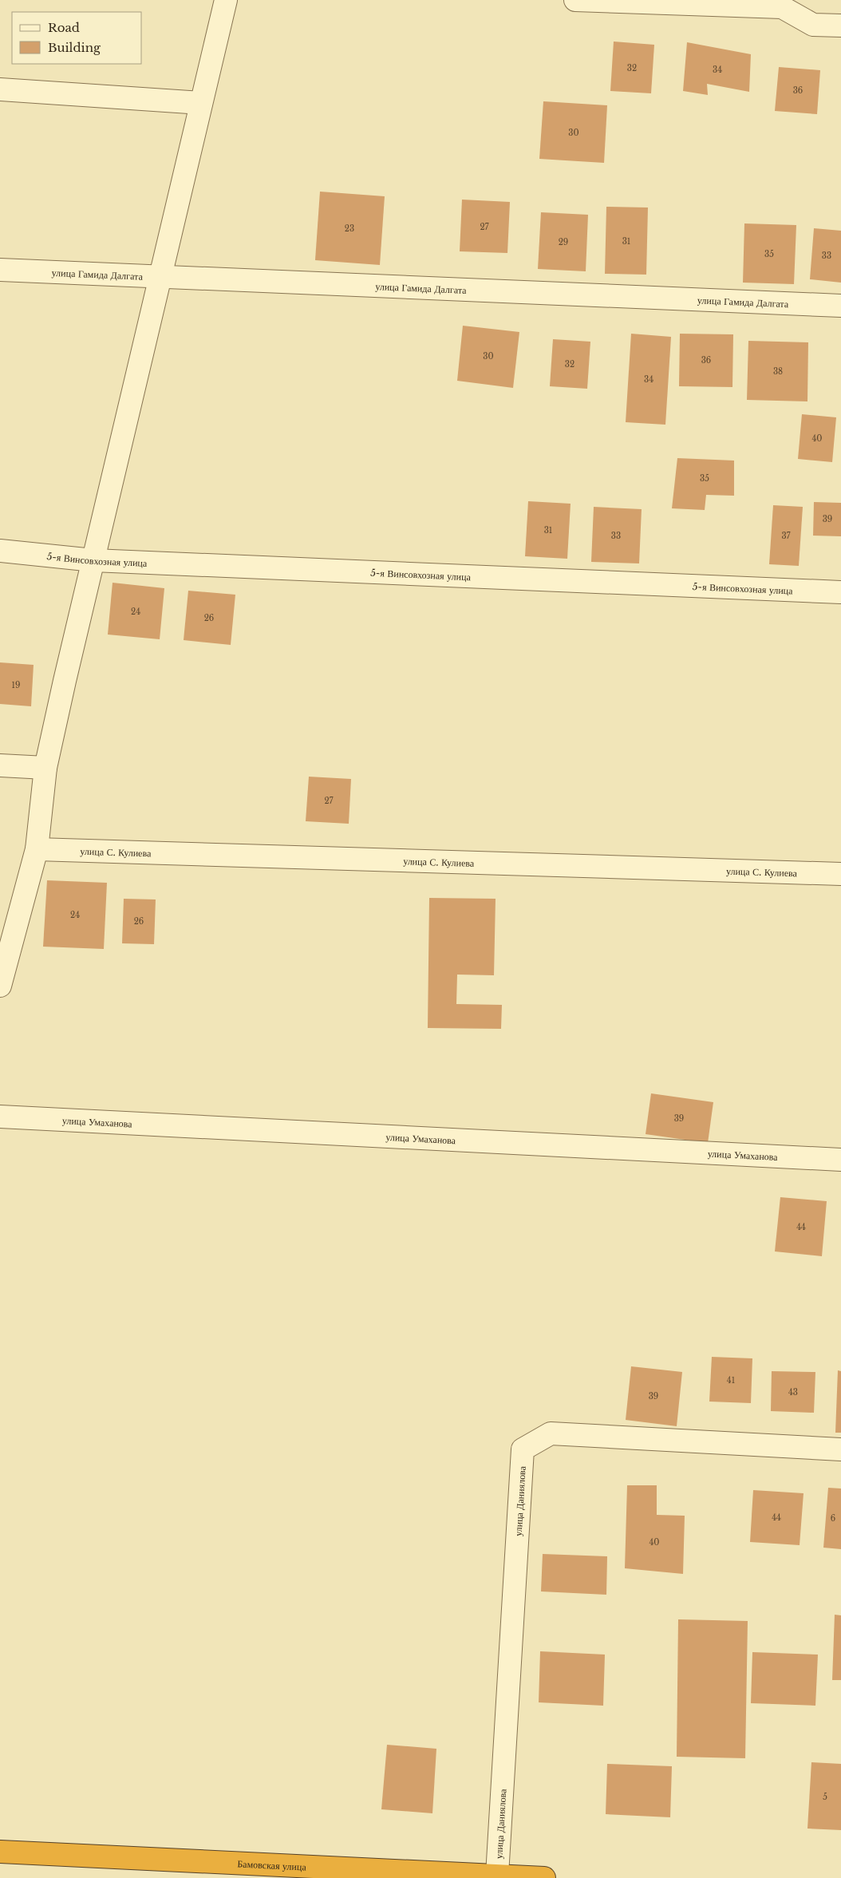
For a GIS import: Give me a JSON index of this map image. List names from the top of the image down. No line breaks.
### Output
{"streets":{"highway":["Бамовская улица"],"street":["улица Гамида Далгата","5-я Винсовхозная улица","улица С. Кулиева","улица Умаханова","улица Даниялова"]},"crossings":[["улица Даниялова","Бамовская улица"]],"house_numbers":["32","34","36","30","27","23","31","29","35","33","30","36","32","38","34","40","35","39","31","33","37","24","26","19","27","24","26","39","44","41","43","39","44","6","40","5"],"legend":["Road","Building"]}
